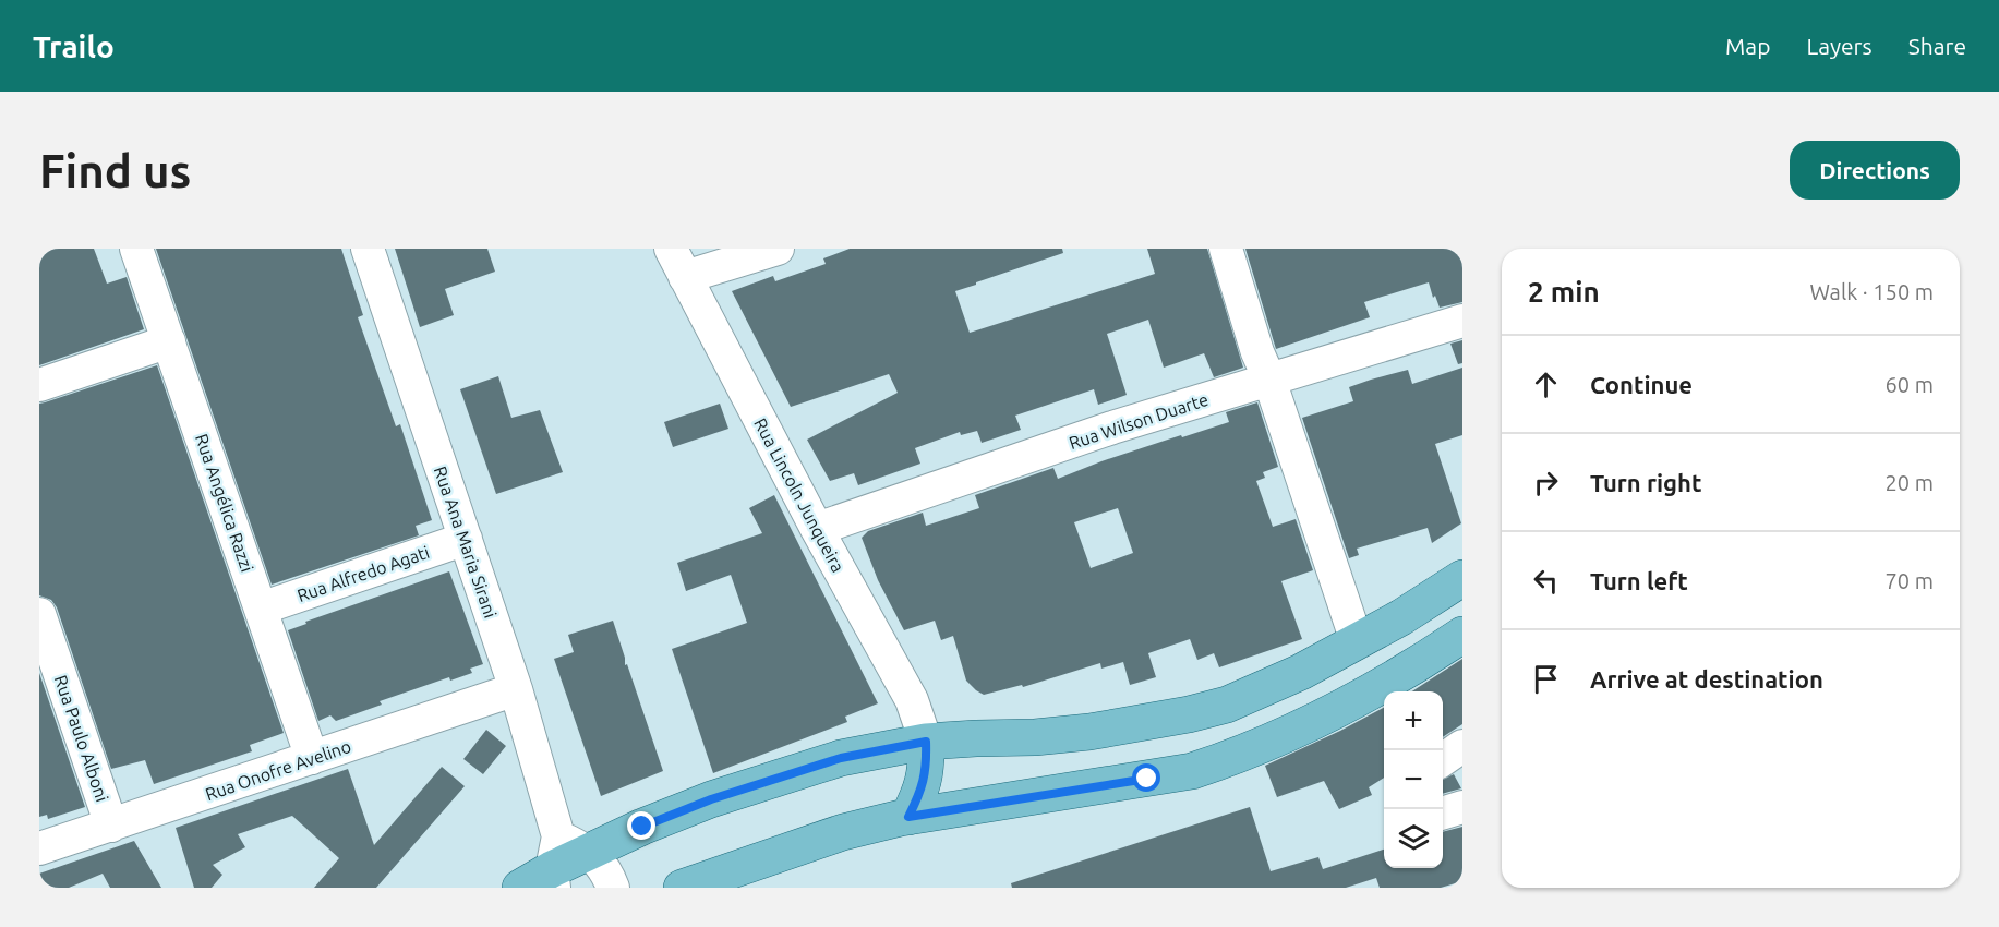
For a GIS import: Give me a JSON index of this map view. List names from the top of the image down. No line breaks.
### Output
{"streets":{"street":["Rua Wilson Duarte","Rua Lincoln Junqueira","Rua Angélica Razzi","Rua Ana Maria Sirani","Rua Alfredo Agati","Rua Paulo Alboni","Rua Onofre Avelino"]},"crossings":[["Rua Wilson Duarte","Rua Lincoln Junqueira"],["Rua Angélica Razzi","Rua Alfredo Agati"],["Rua Angélica Razzi","Rua Onofre Avelino"],["Rua Ana Maria Sirani","Rua Alfredo Agati"],["Rua Ana Maria Sirani","Rua Onofre Avelino"],["Rua Paulo Alboni","Rua Onofre Avelino"]],"page":{"header":"Trailo","nav":["Map","Layers","Share"],"buttons":"Directions","title":"Find us","heading":["2 min","Walk · 150 m"],"list":[["Continue","60 m"],["Turn right","20 m"],["Turn left","70 m"],"Arrive at destination"],"map_buttons":["+","−"]}}
